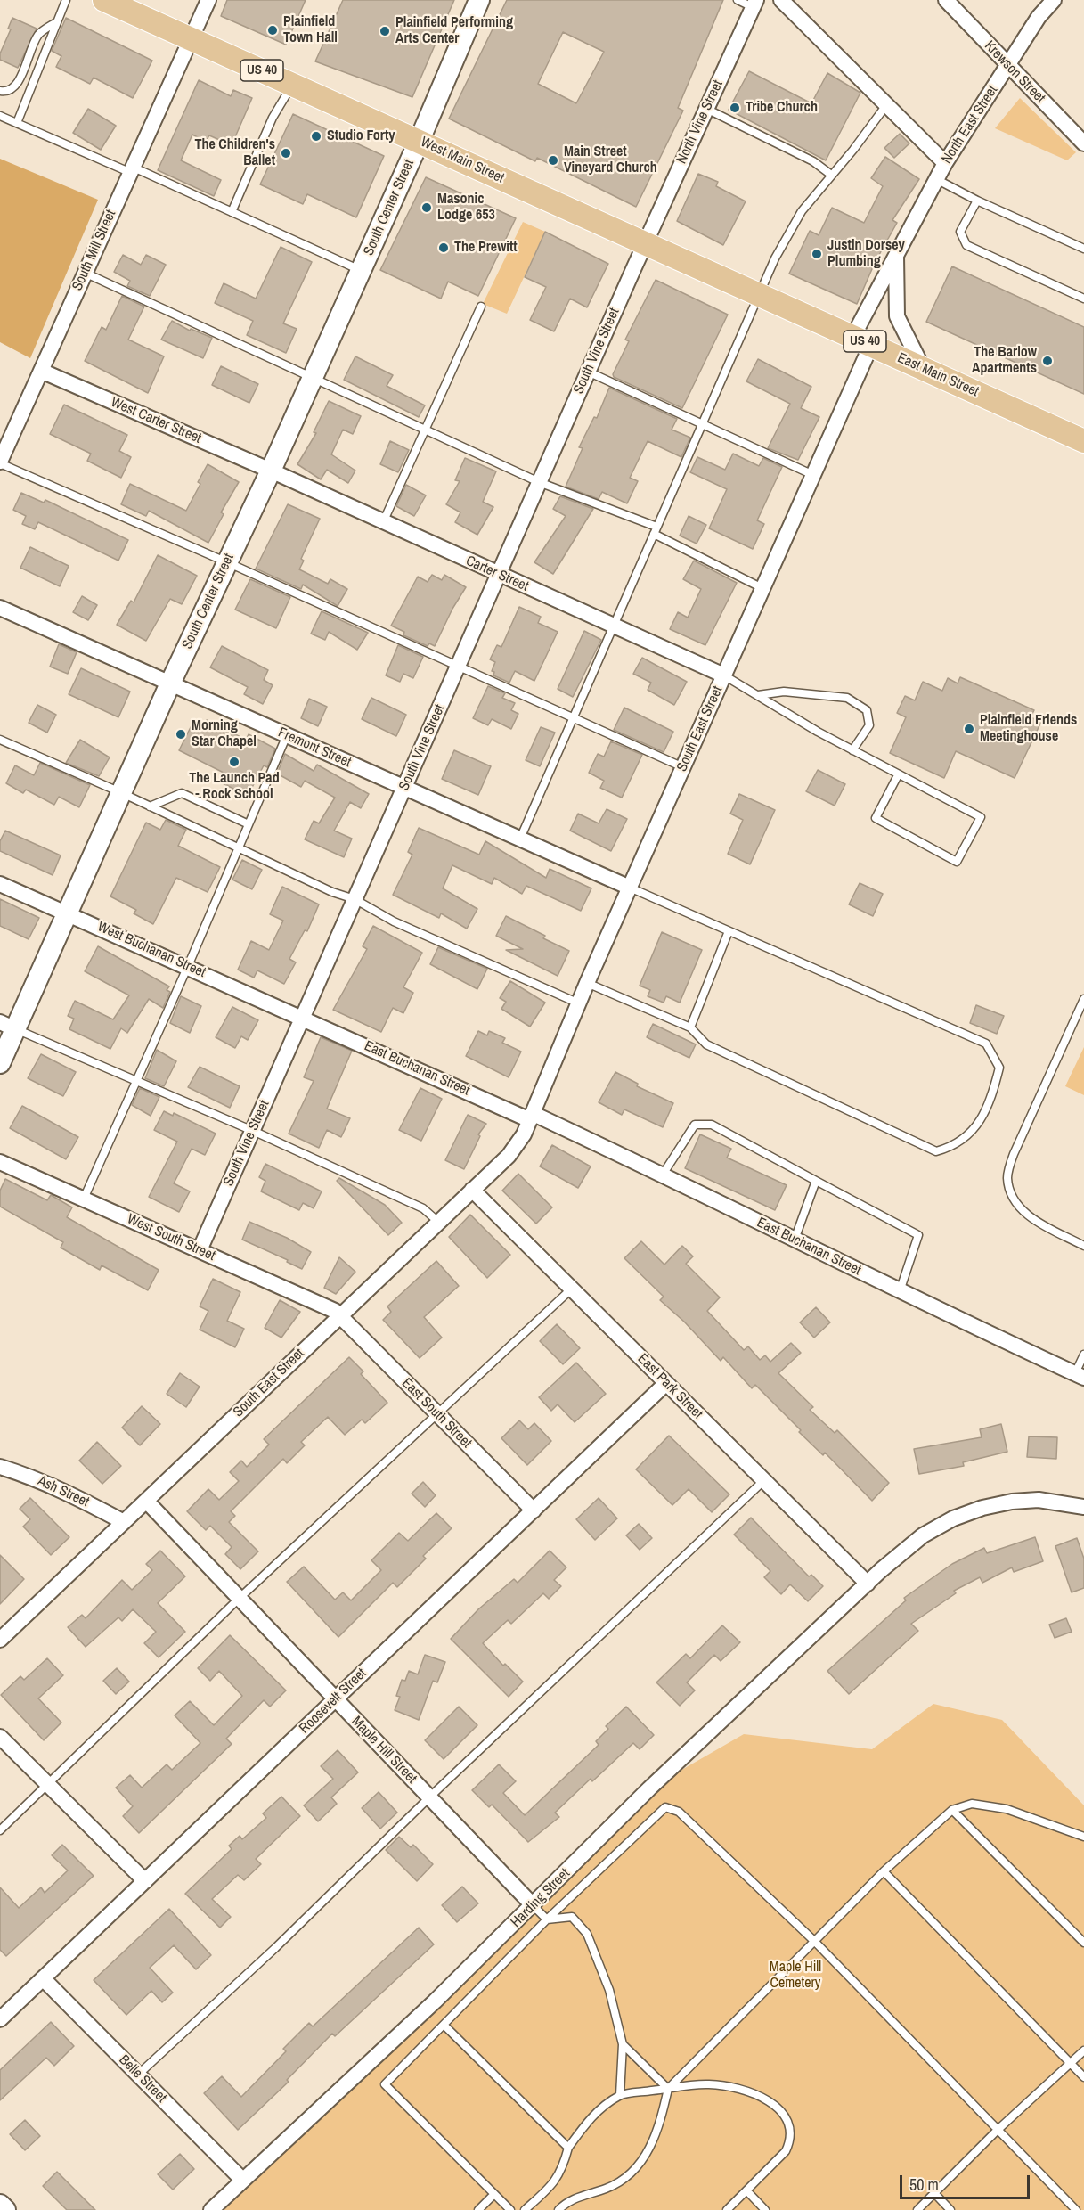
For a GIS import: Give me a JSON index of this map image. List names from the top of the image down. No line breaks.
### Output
{"streets":{"main road":["US 40","West Main Street","South Center Street","East Main Street"],"street":["Krewson Street","North Vine Street","North East Street","South Mill Street","South Vine Street","West Carter Street","Carter Street","South East Street","Fremont Street","West Buchanan Street","East Buchanan Street","West South Street","East Park Street","East South Street","Ash Street","Roosevelt Street","Maple Hill Street","Harding Street","Belle Street"]},"crossings":[["Krewson Street","North East Street"],["North Vine Street","West Main Street"],["North Vine Street","South Vine Street"],["North Vine Street","East Main Street"],["North East Street","East Main Street"],["North East Street","South East Street"],["West Main Street","South Center Street"],["West Main Street","South Mill Street"],["West Main Street","South Vine Street"],["West Main Street","East Main Street"],["South Center Street","West Carter Street"],["South Center Street","Carter Street"],["South Center Street","Fremont Street"],["South Center Street","West Buchanan Street"],["South Mill Street","West Carter Street"],["South Vine Street","East Main Street"],["South Vine Street","Carter Street"],["South Vine Street","Fremont Street"],["South Vine Street","West Buchanan Street"],["South Vine Street","East Buchanan Street"],["South Vine Street","West South Street"],["East Main Street","South East Street"],["West Carter Street","Carter Street"],["Carter Street","South East Street"],["South East Street","Fremont Street"],["South East Street","East Buchanan Street"],["South East Street","West South Street"],["South East Street","East Park Street"],["South East Street","East South Street"],["South East Street","Ash Street"],["South East Street","Maple Hill Street"],["West Buchanan Street","East Buchanan Street"],["West South Street","East South Street"],["East Park Street","Roosevelt Street"],["East Park Street","Harding Street"],["East South Street","Roosevelt Street"],["Roosevelt Street","Maple Hill Street"],["Roosevelt Street","Belle Street"],["Maple Hill Street","Harding Street"],["Harding Street","Belle Street"]],"parks":["Maple Hill Cemetery"],"places":["Plainfield Town Hall","Plainfield Performing Arts Center","Tribe Church","Studio Forty","The Children's Ballet","Main Street Vineyard Church","Masonic Lodge 653","The Prewitt","Justin Dorsey Plumbing","The Barlow Apartments","Plainfield Friends Meetinghouse","Morning Star Chapel","The Launch Pad - Rock School"],"scale_bar":"50 m"}
